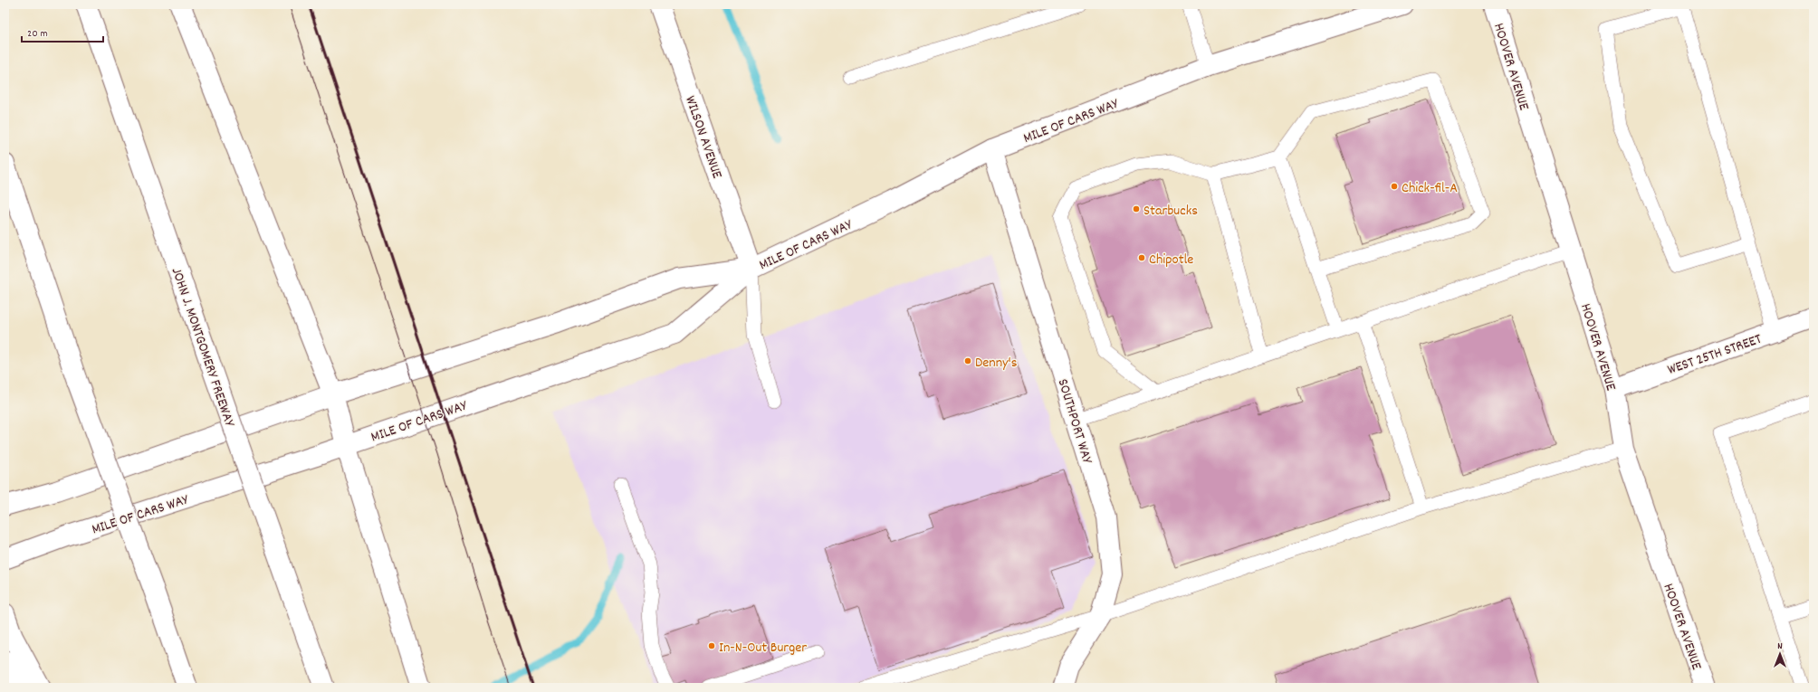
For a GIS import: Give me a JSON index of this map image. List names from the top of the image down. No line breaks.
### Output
{"streets":{"main road":["HOOVER AVENUE","MILE OF CARS WAY","WILSON AVENUE","JOHN J. MONTGOMERY FREEWAY","WEST 25TH STREET","SOUTHPORT WAY"]},"crossings":[["HOOVER AVENUE","WEST 25TH STREET"],["MILE OF CARS WAY","WILSON AVENUE"],["MILE OF CARS WAY","SOUTHPORT WAY"]],"places":["Chick-fil-A","Starbucks","Chipotle","Denny's","In-N-Out Burger"],"scale_bar":"20 m","north":"top"}
